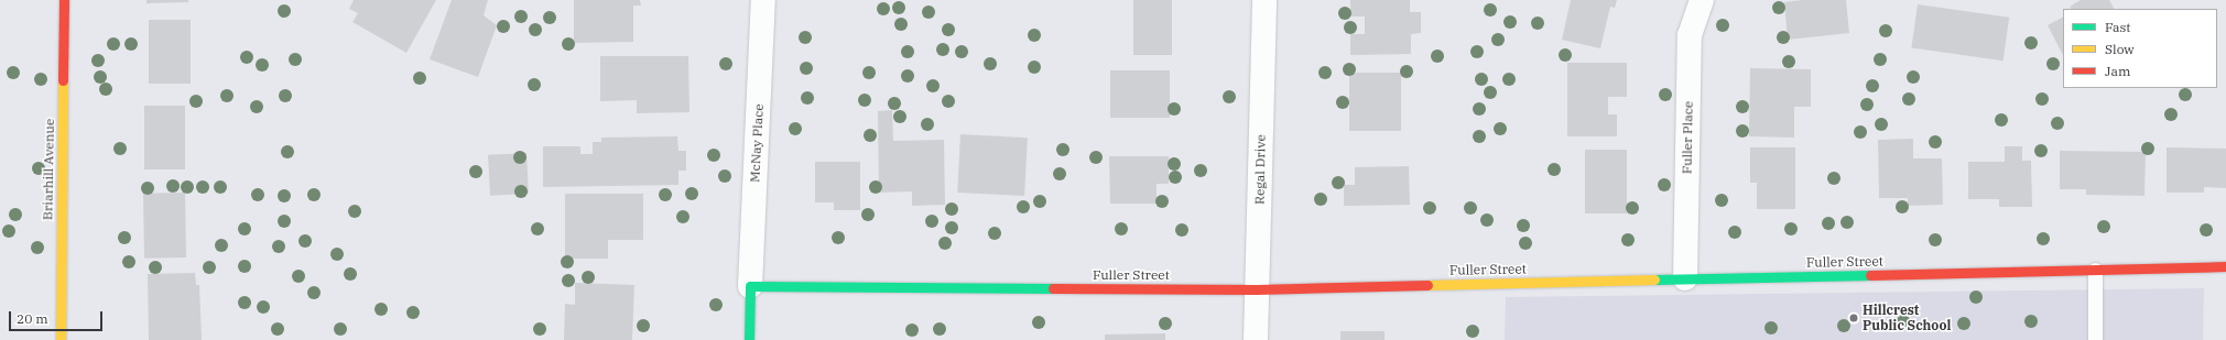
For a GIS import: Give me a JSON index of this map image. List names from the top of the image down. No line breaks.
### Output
{"streets":{"street":["Fuller Place","McNay Place","Briarhill Avenue","Regal Drive","Fuller Street"]},"crossings":[["Fuller Place","Fuller Street"],["McNay Place","Fuller Street"],["Regal Drive","Fuller Street"]],"places":["Hillcrest Public School"],"legend":["Fast","Slow","Jam"],"scale_bar":"20 m"}
